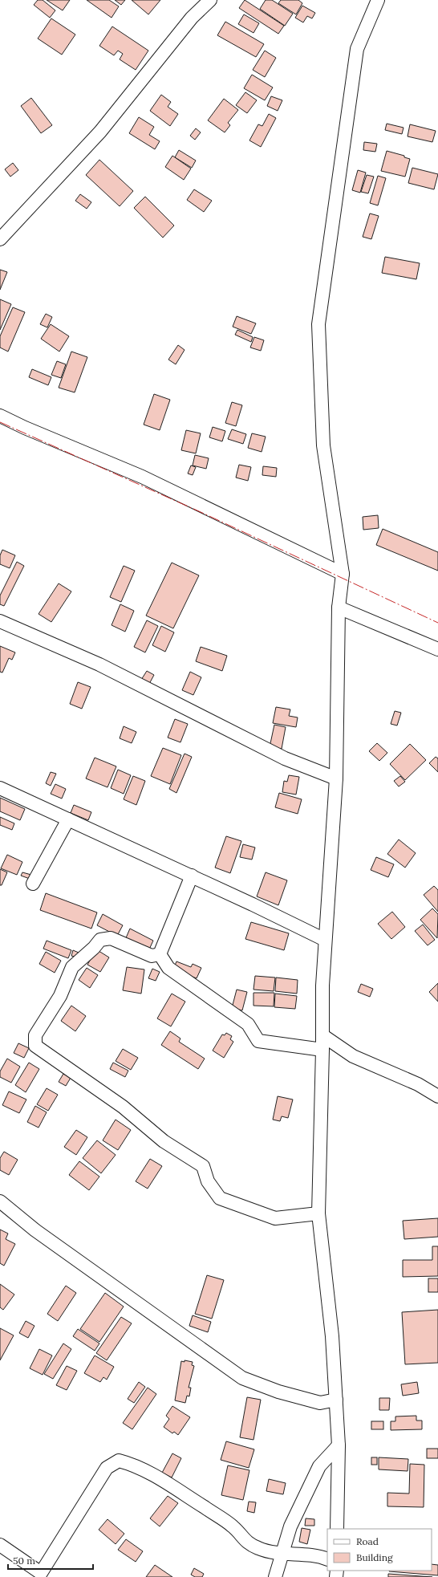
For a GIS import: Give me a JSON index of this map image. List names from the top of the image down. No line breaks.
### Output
{"legend":["Road","Building"],"scale_bar":"50 m"}
